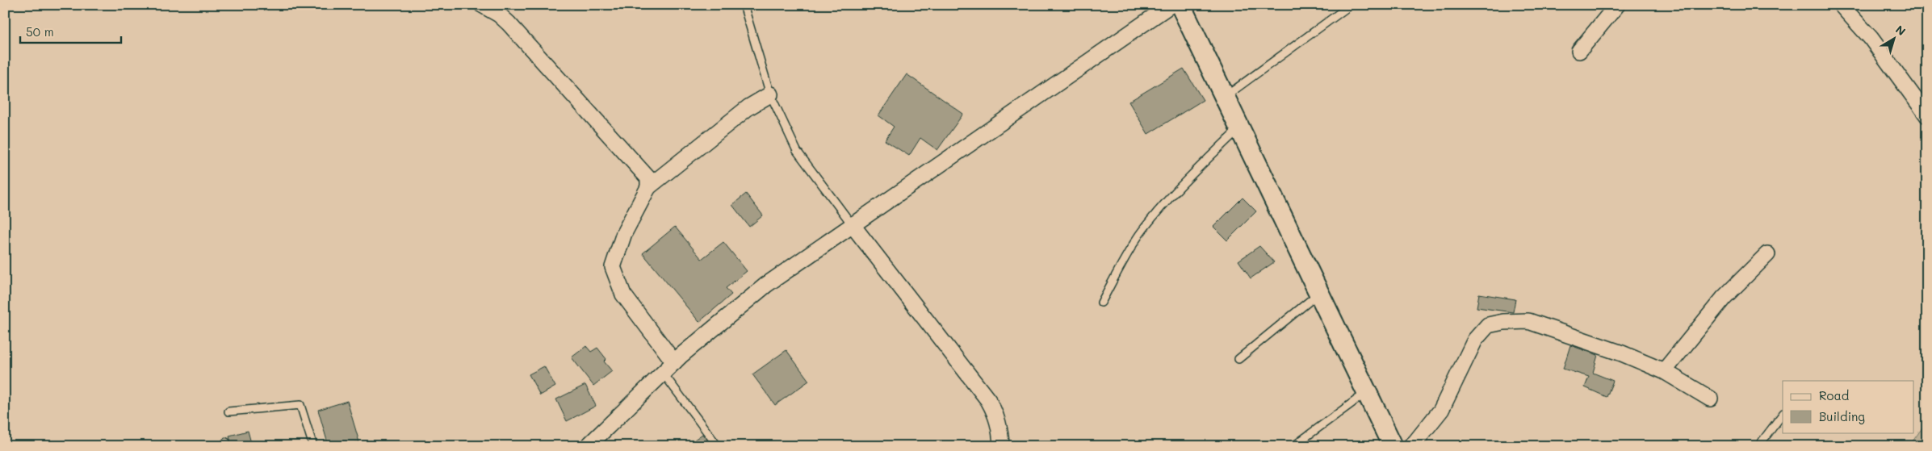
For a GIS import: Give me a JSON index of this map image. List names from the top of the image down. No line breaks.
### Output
{"legend":["Road","Building"],"scale_bar":"50 m","north":"top right"}
